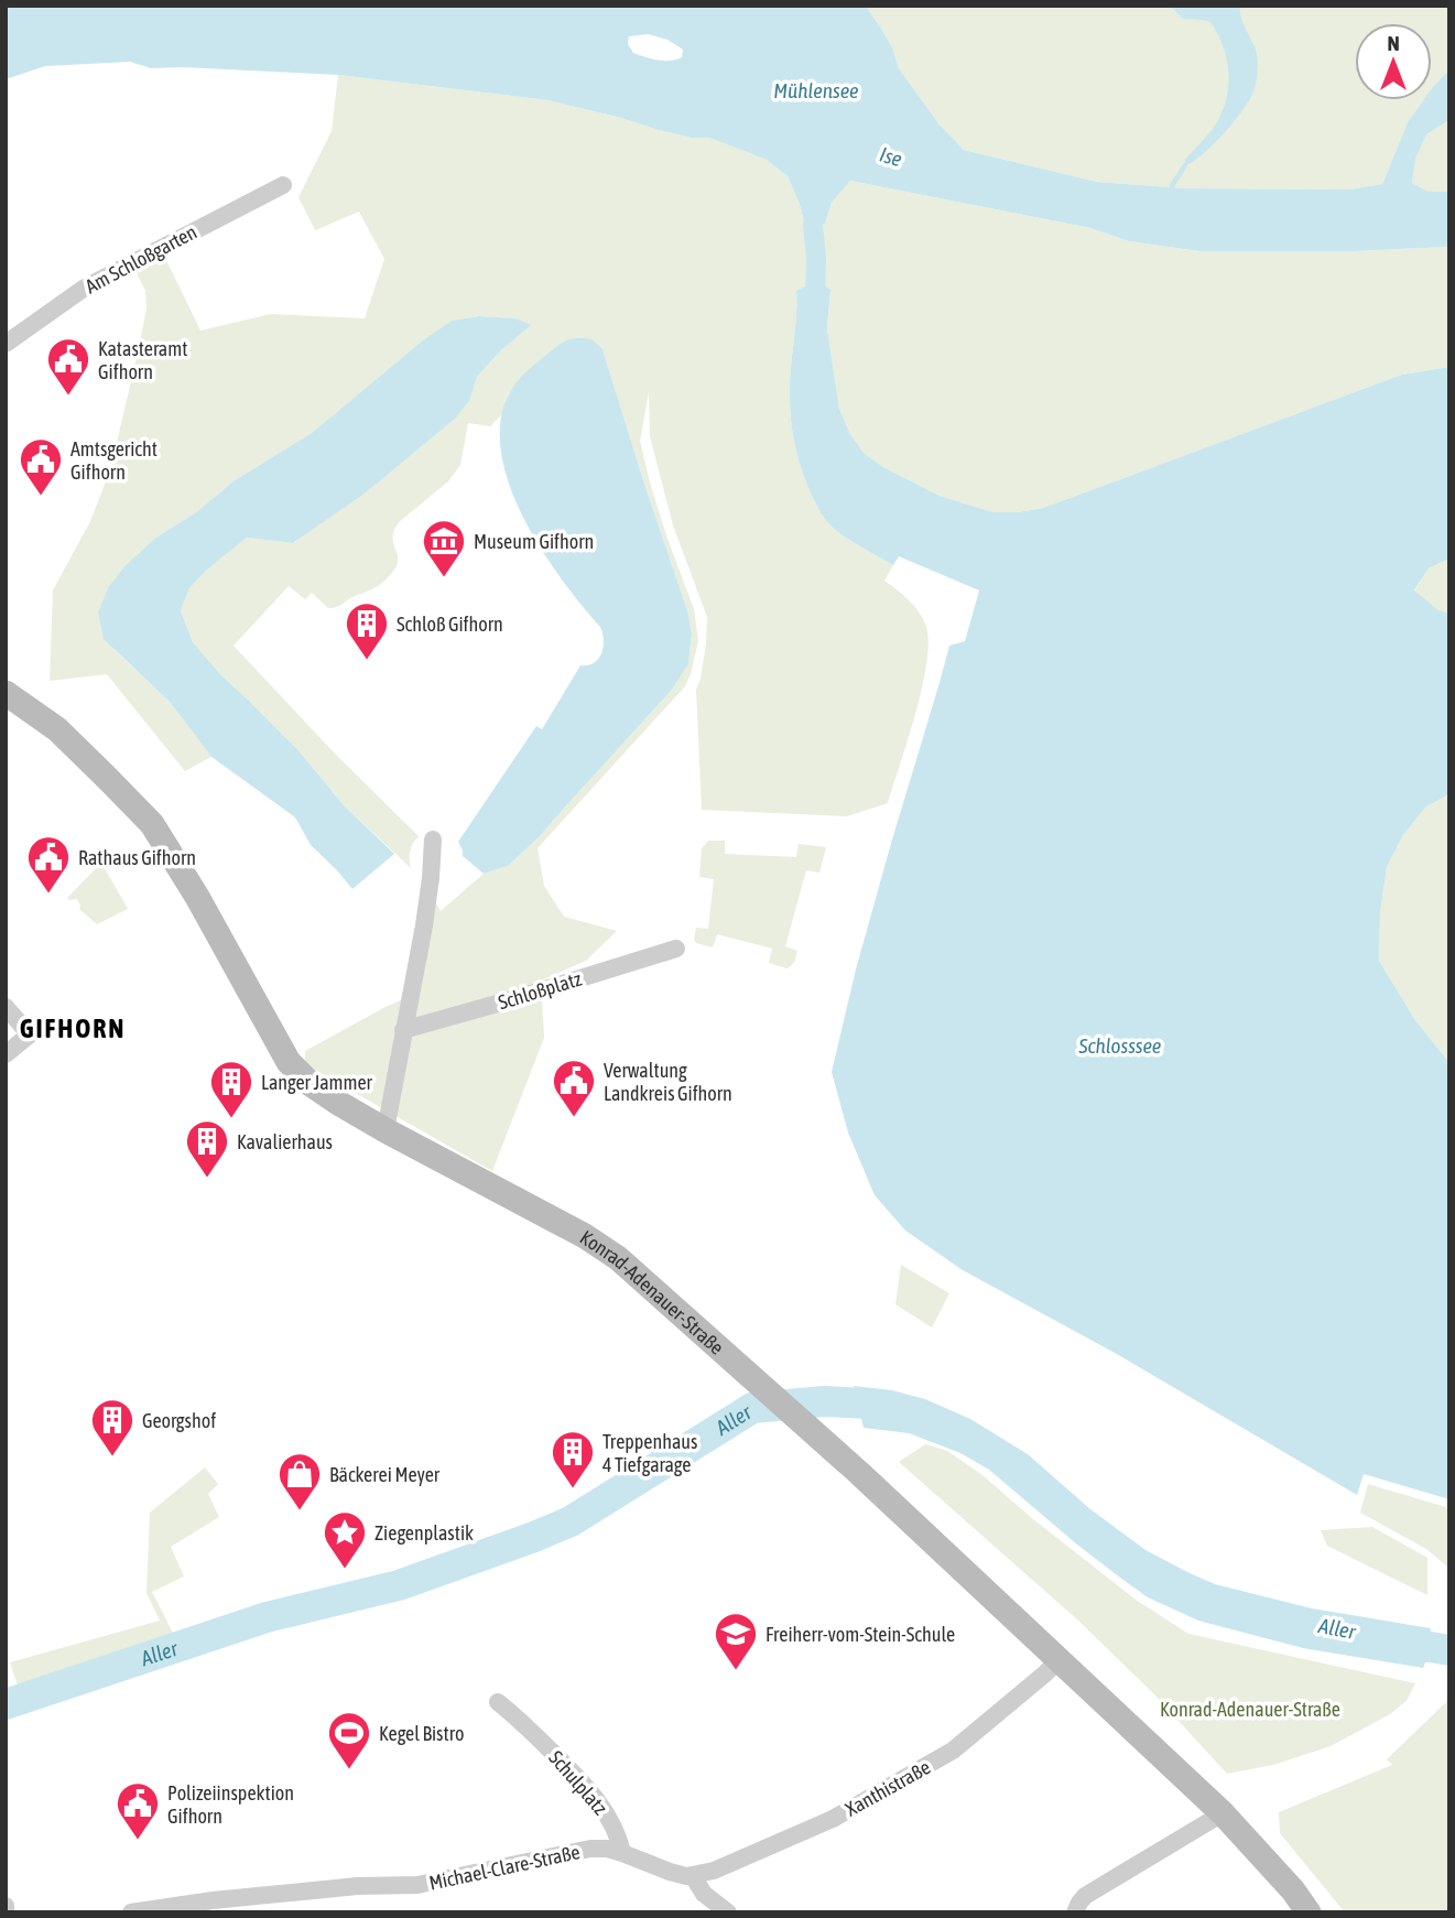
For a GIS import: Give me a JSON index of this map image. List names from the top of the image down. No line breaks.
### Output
{"streets":{"street":["Am Schloßgarten","Schloßplatz","Konrad-Adenauer-Straße","Schulplatz","Xanthistraße","Michael-Clare-Straße"]},"crossings":[["Konrad-Adenauer-Straße","Xanthistraße"],["Schulplatz","Michael-Clare-Straße"],["Xanthistraße","Michael-Clare-Straße"]],"districts":["GIFHORN"],"water":["Mühlensee","Ise","Schlosssee","Aller"],"parks":["Konrad-Adenauer-Straße"],"places":{"public building":["Katasteramt Gifhorn","Amtsgericht Gifhorn","Rathaus Gifhorn","Verwaltung Landkreis Gifhorn","Polizeiinspektion Gifhorn"],"museum":["Museum Gifhorn"],"building":["Schloß Gifhorn","Langer Jammer","Kavalierhaus","Georgshof","Treppenhaus 4 Tiefgarage"],"shop":["Bäckerei Meyer"],"place":["Ziegenplastik"],"school or university":["Freiherr-vom-Stein-Schule"],"sports":["Kegel Bistro"]},"north":"top"}
